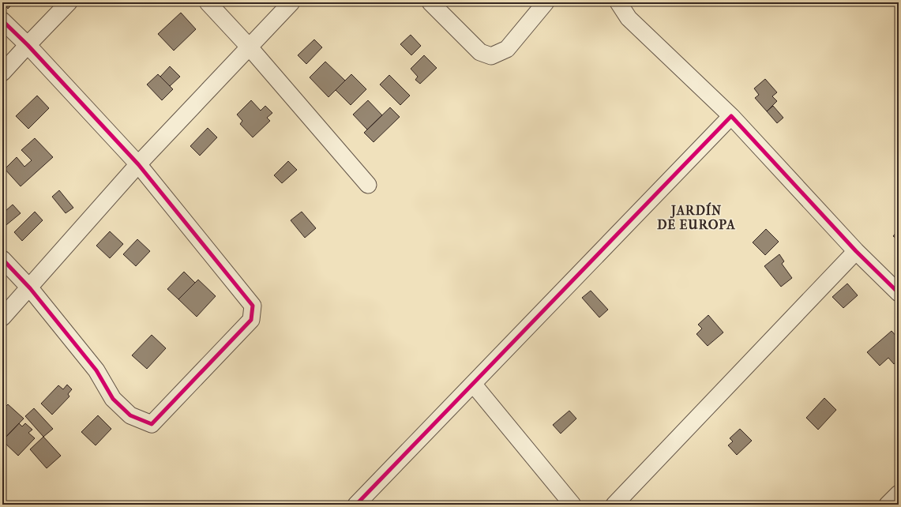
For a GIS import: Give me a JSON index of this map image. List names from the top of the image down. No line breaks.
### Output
{"districts":["JARDÍN DE EUROPA"]}
